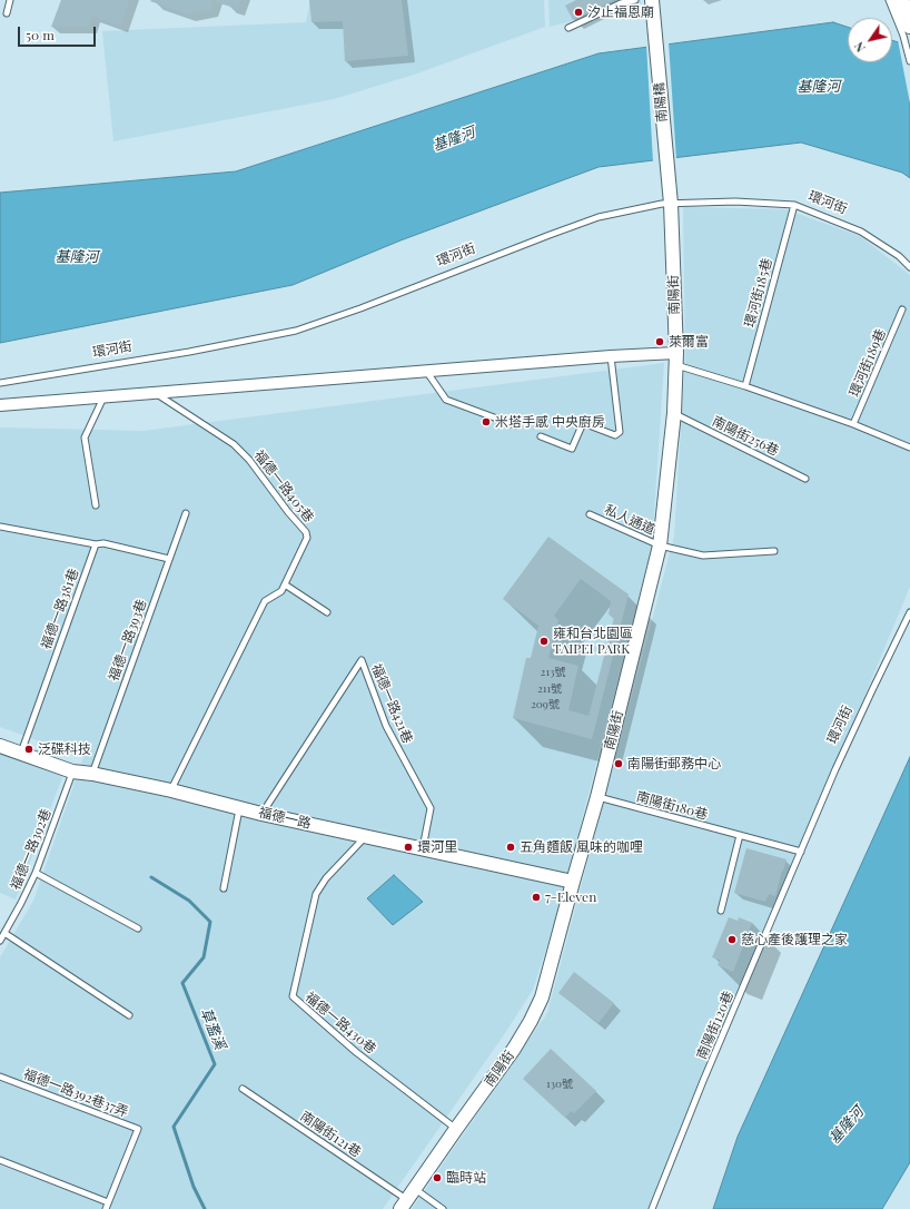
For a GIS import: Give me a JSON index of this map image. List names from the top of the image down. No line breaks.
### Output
{"streets":{"street":["南陽橋","南陽街","福德一路"],"lane":["環河街","環河街185巷","環河街189巷","南陽街256巷","福德一路405巷","私人通道","福德一路381巷","福德一路393巷","福德一路421巷","南陽街180巷","福德一路392巷","福德一路430巷","南陽街120巷","福德一路392巷37弄","南陽街121巷"]},"crossings":[["南陽橋","環河街"],["南陽橋","南陽街"],["環河街","環河街185巷"],["環河街","南陽街"],["環河街","南陽街180巷"],["環河街","南陽街120巷"],["南陽街","南陽街256巷"],["南陽街","私人通道"],["南陽街","南陽街180巷"],["南陽街","福德一路"],["南陽街","福德一路430巷"],["南陽街","南陽街121巷"],["福德一路405巷","福德一路"],["福德一路381巷","福德一路"],["福德一路393巷","福德一路"],["福德一路421巷","福德一路"],["南陽街180巷","南陽街120巷"],["福德一路","福德一路392巷"],["福德一路","福德一路430巷"]],"water":["基隆河","草濫溪"],"places":["汐止福恩廟","萊爾富","米塔手感 中央廚房","雍和台北園區 TAIPEI PARK","泛碟科技","南陽街郵務中心","環河里","五角麵飯 風味的咖哩","7-Eleven","慈心產後護理之家","臨時站"],"house_numbers":["213號","211號","209號","130號"],"scale_bar":"50 m","north":"bottom left"}
